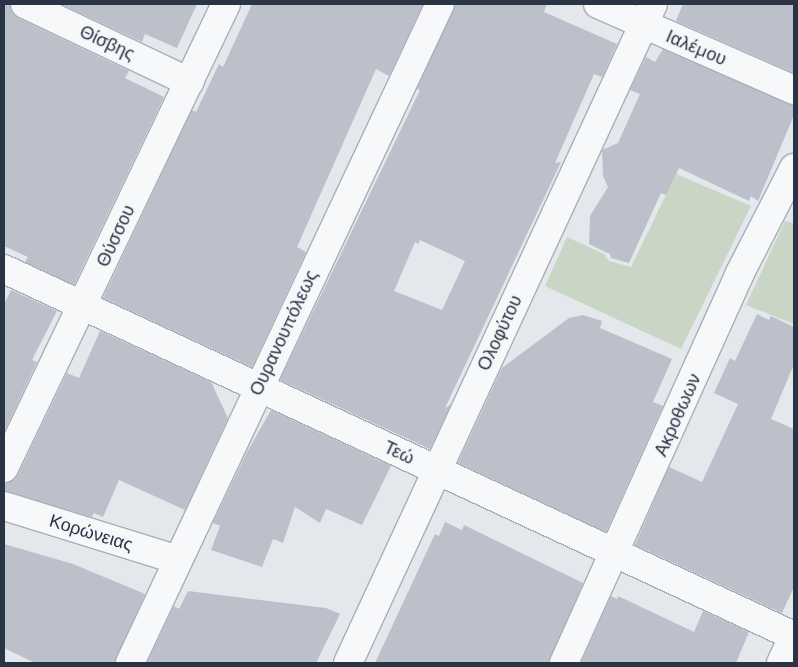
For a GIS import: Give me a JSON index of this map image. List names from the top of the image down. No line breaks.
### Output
{"streets":{"street":["Θίσβης","Ιαλέμου","Θύσσου","Ουρανουπόλεως","Ολοφύτου","Ακροθωων","Τεώ","Κορώνειας"]},"crossings":[["Θίσβης","Θύσσου"],["Ιαλέμου","Ολοφύτου"],["Θύσσου","Τεώ"],["Ουρανουπόλεως","Τεώ"],["Ουρανουπόλεως","Κορώνειας"],["Ολοφύτου","Τεώ"],["Ακροθωων","Τεώ"]]}
